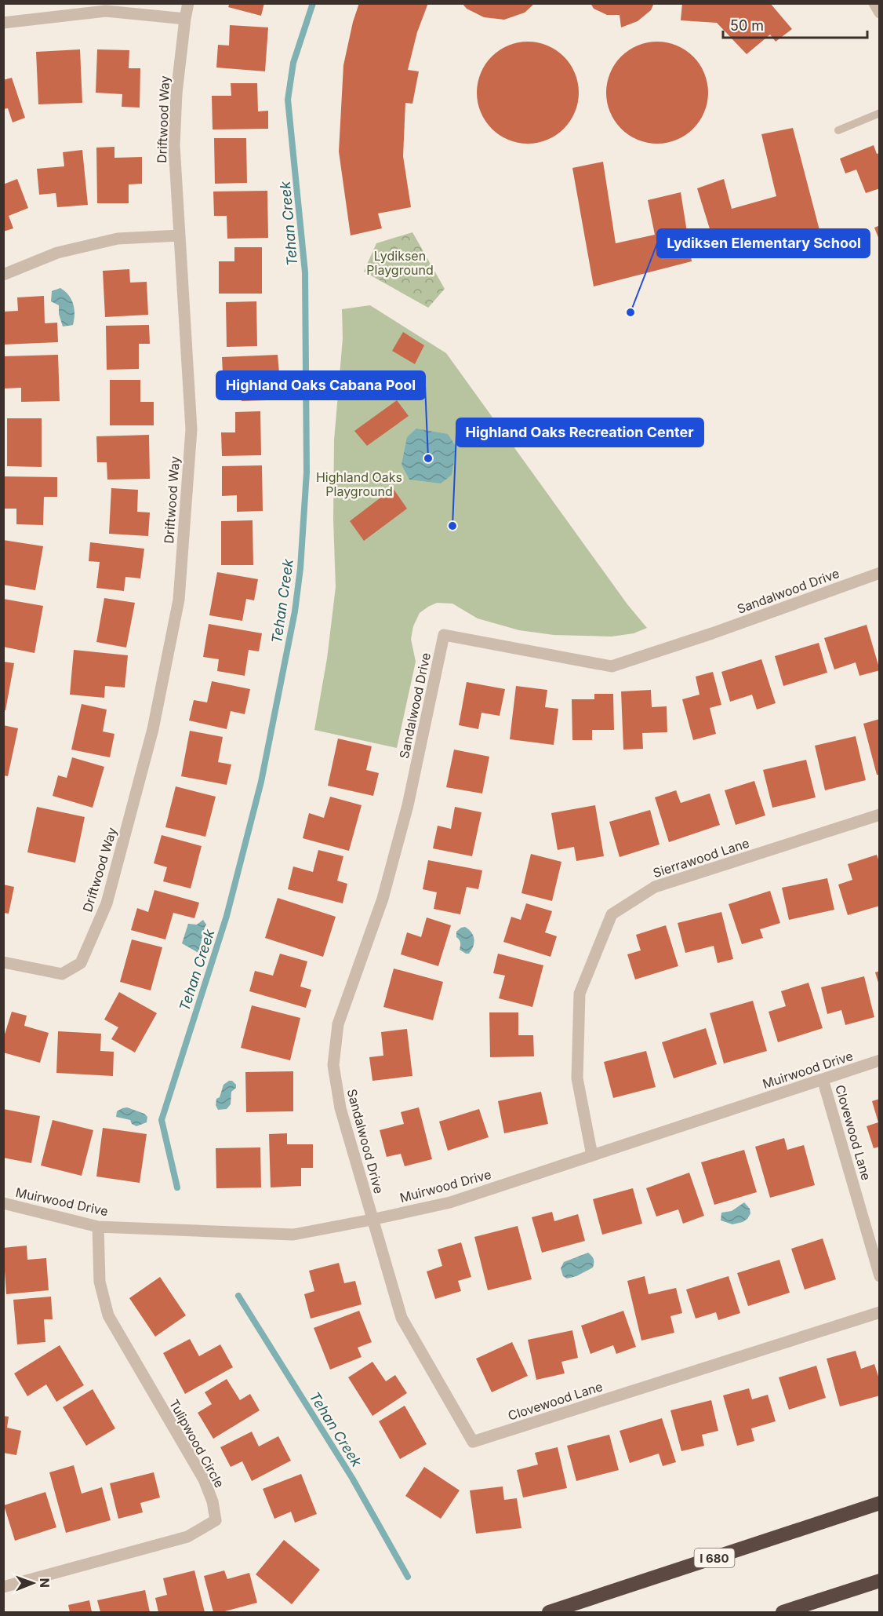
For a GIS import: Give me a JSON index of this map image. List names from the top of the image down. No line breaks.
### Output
{"streets":{"highway":["I 680"],"street":["Driftwood Way","Sandalwood Drive","Sierrawood Lane","Muirwood Drive","Clovewood Lane","Tulipwood Circle"]},"crossings":[["Sandalwood Drive","Muirwood Drive"],["Sandalwood Drive","Clovewood Lane"],["Sierrawood Lane","Muirwood Drive"],["Muirwood Drive","Clovewood Lane"],["Muirwood Drive","Tulipwood Circle"]],"water":["Tehan Creek"],"parks":["Lydiksen Playground","Highland Oaks Playground"],"places":["Lydiksen Elementary School","Highland Oaks Cabana Pool","Highland Oaks Recreation Center"],"scale_bar":"50 m","north":"right"}
